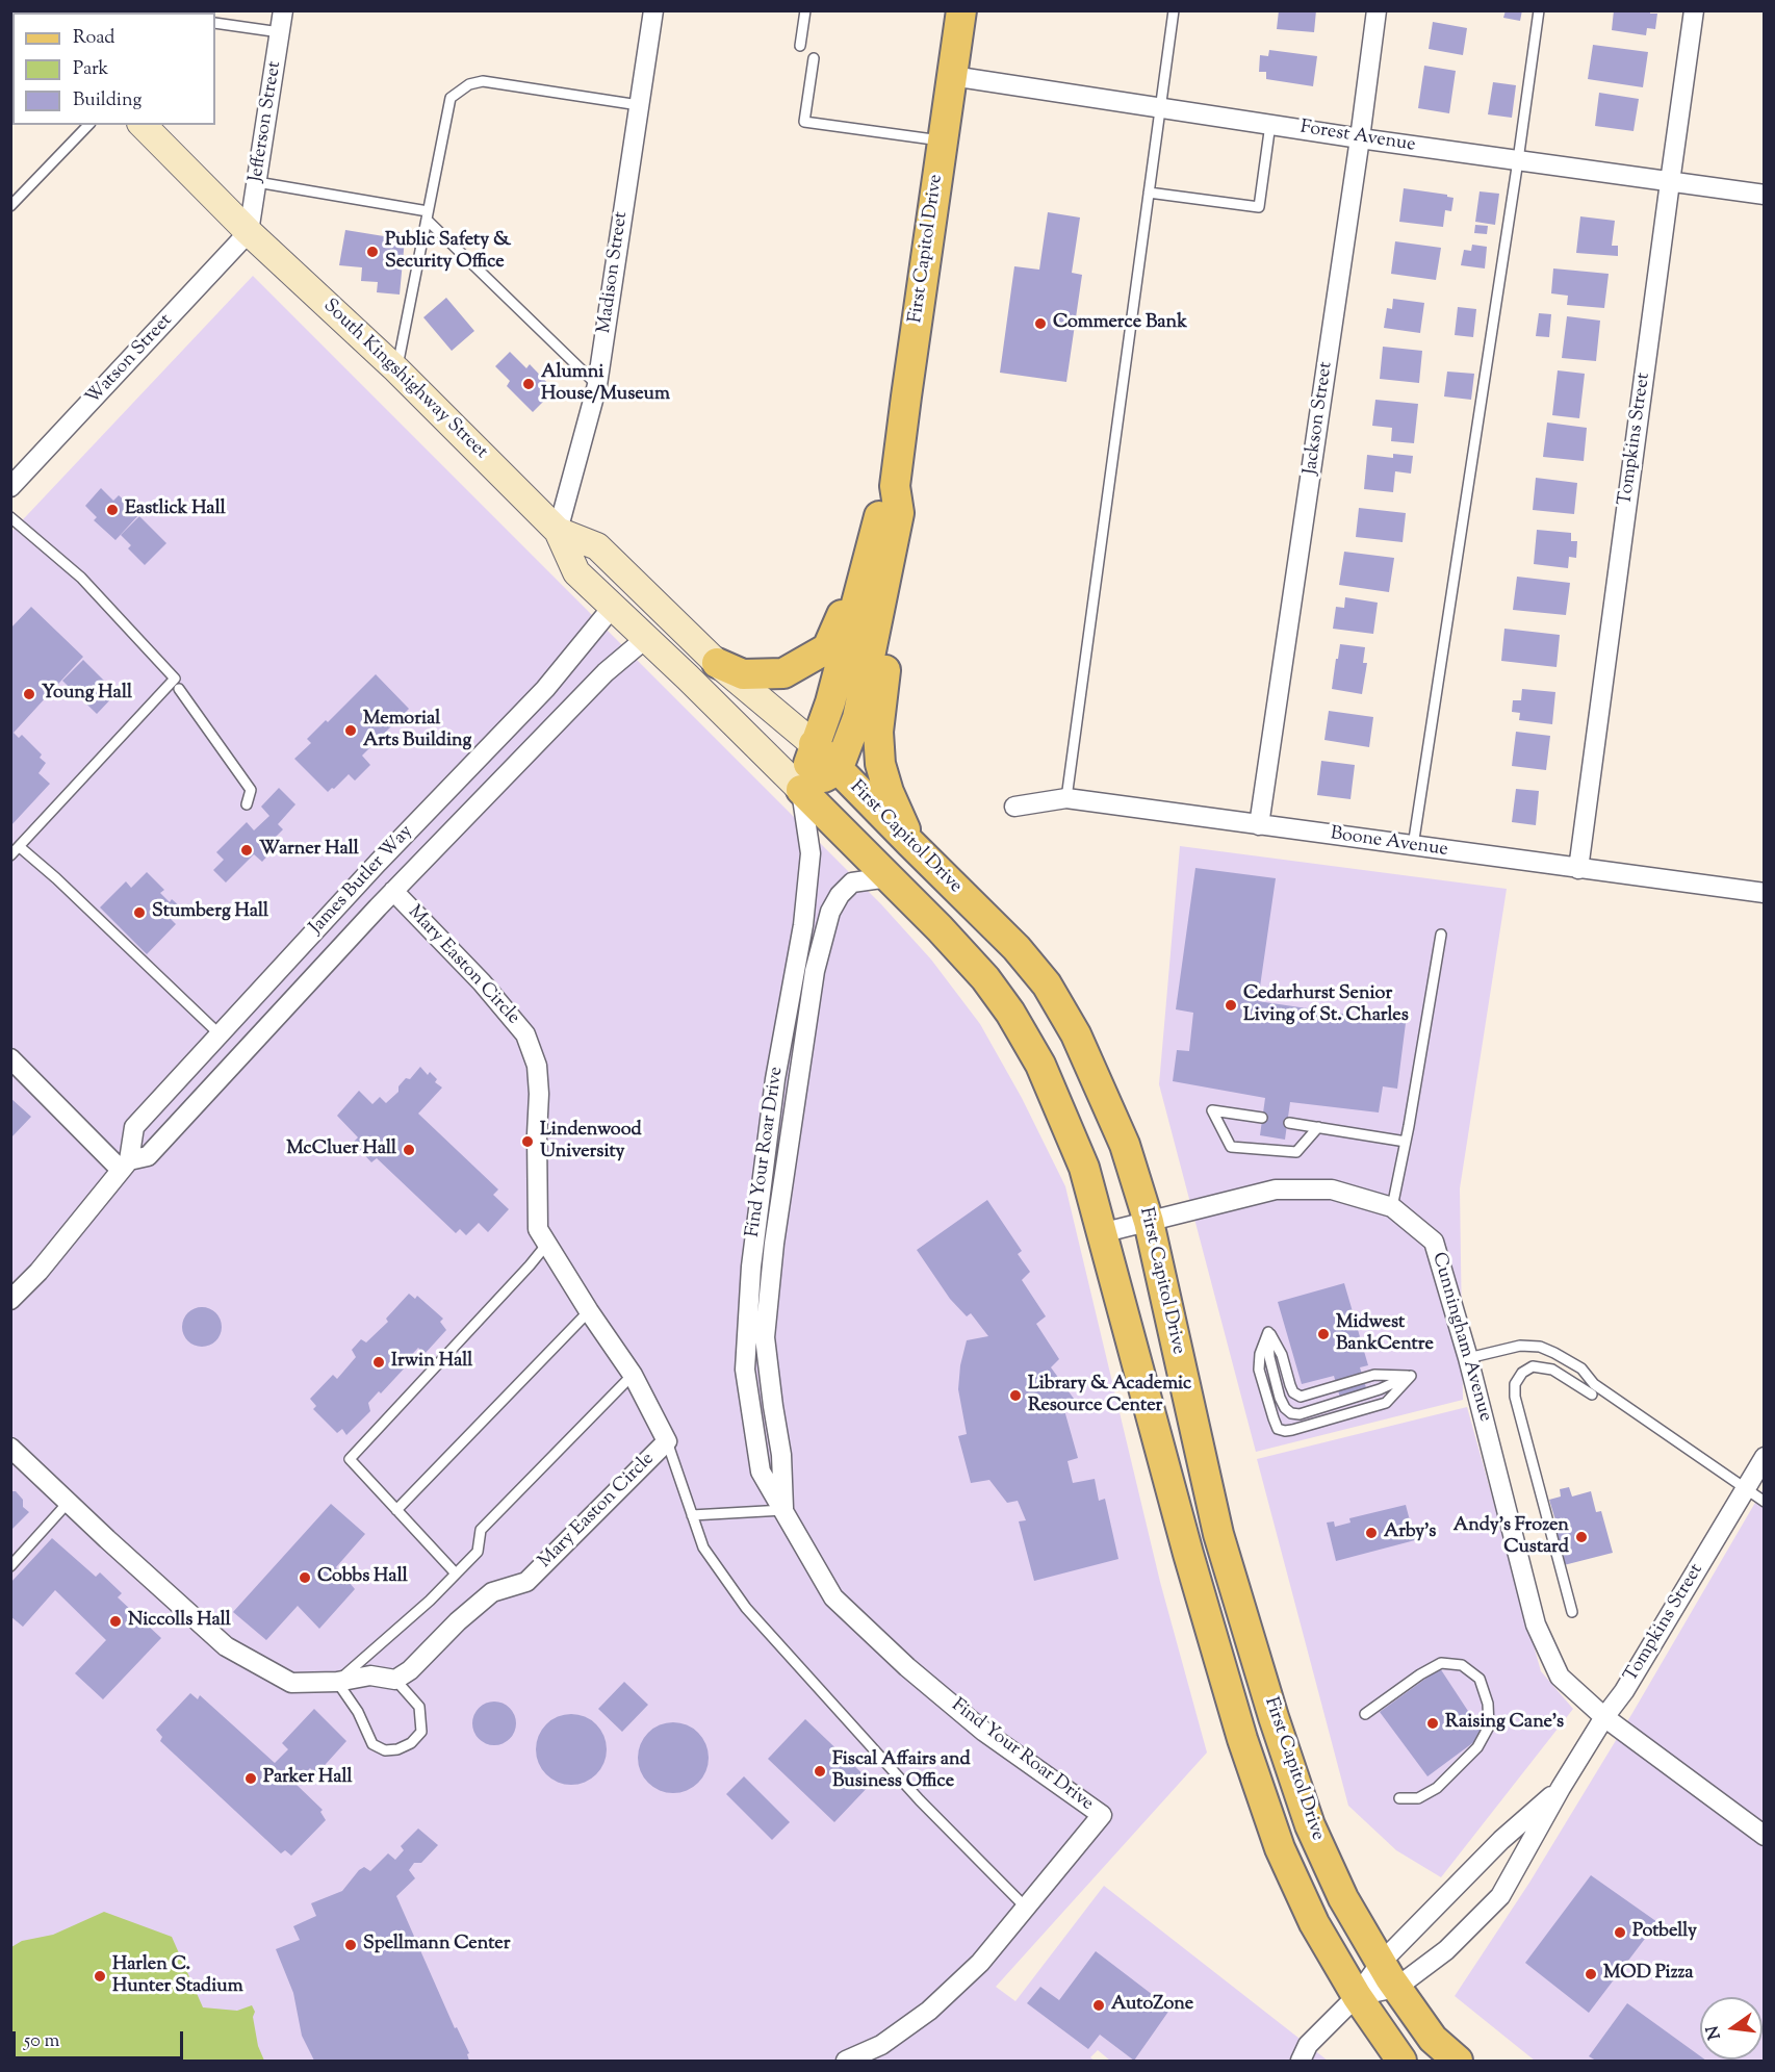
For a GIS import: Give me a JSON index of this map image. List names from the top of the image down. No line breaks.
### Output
{"streets":{"main road":["First Capitol Drive","South Kingshighway Street"],"street":["Jefferson Street","Forest Avenue","Madison Street","Watson Street","Jackson Street","Tompkins Street","Boone Avenue","James Butler Way","Mary Easton Circle","Find Your Roar Drive","Cunningham Avenue"]},"crossings":[["Jefferson Street","Watson Street"],["Jefferson Street","South Kingshighway Street"],["Forest Avenue","First Capitol Drive"],["Forest Avenue","Jackson Street"],["Forest Avenue","Tompkins Street"],["First Capitol Drive","South Kingshighway Street"],["First Capitol Drive","Tompkins Street"],["First Capitol Drive","Find Your Roar Drive"],["First Capitol Drive","Cunningham Avenue"],["Madison Street","South Kingshighway Street"],["Watson Street","South Kingshighway Street"],["South Kingshighway Street","James Butler Way"],["South Kingshighway Street","Find Your Roar Drive"],["Jackson Street","Boone Avenue"],["Tompkins Street","Boone Avenue"],["Tompkins Street","Cunningham Avenue"],["James Butler Way","Mary Easton Circle"]],"places":["Public Safety & Security Office","Commerce Bank","Alumni House/Museum","Eastlick Hall","Young Hall","Memorial Arts Building","Warner Hall","Stumberg Hall","Cedarhurst Senior Living of St. Charles","Lindenwood University","McCluer Hall","Midwest BankCentre","Irwin Hall","Library & Academic Resource Center","Arby's","Andy's Frozen Custard","Cobbs Hall","Niccolls Hall","Raising Cane's","Fiscal Affairs and Business Office","Parker Hall","Potbelly","Spellmann Center","MOD Pizza","Harlen C. Hunter Stadium","AutoZone"],"legend":["Road","Park","Building"],"scale_bar":"50 m","north":"left"}
